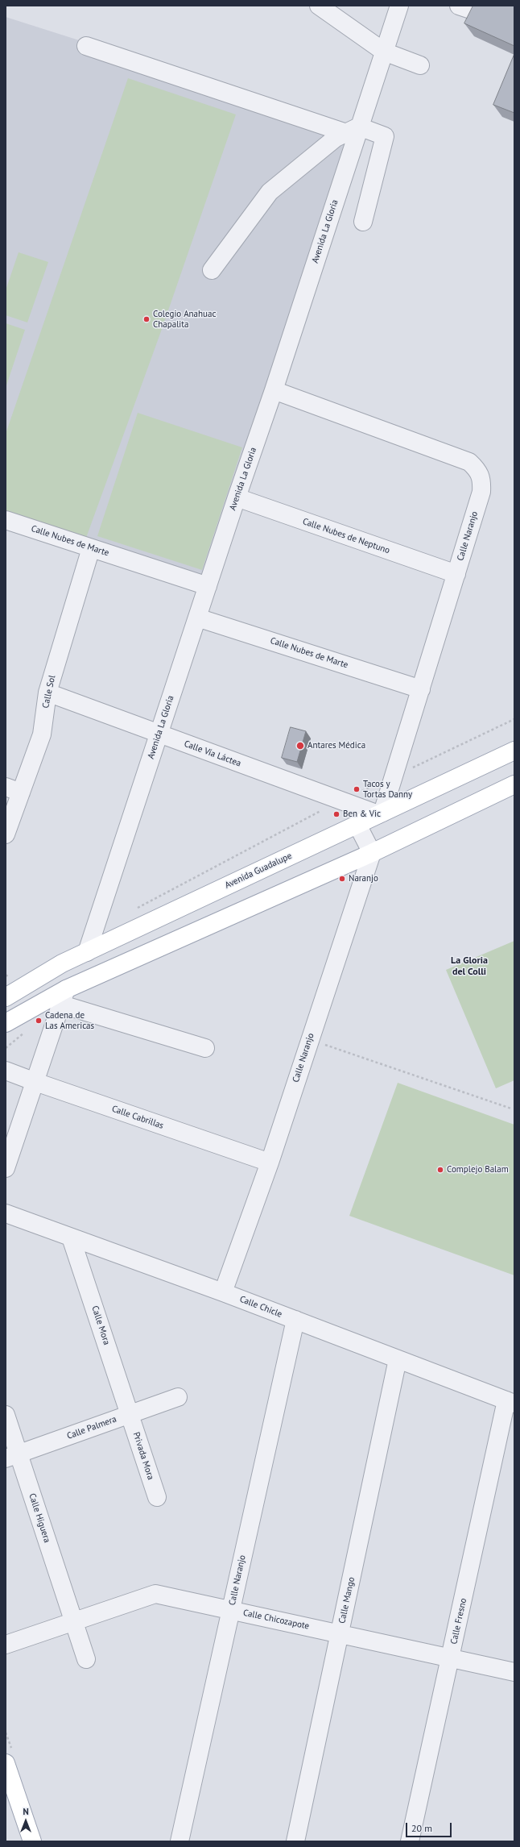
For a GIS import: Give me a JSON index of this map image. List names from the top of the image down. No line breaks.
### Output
{"streets":{"main road":["Avenida Guadalupe"],"street":["Avenida La Gloria","Calle Nubes de Neptuno","Calle Naranjo","Calle Nubes de Marte","Calle Sol","Calle Vía Láctea","Calle Cabrillas","Calle Chicle","Calle Mora","Calle Palmera","Privada Mora","Calle Higuera","Calle Mango","Calle Chicozapote","Calle Fresno"]},"crossings":[["Avenida La Gloria","Calle Nubes de Neptuno"],["Avenida La Gloria","Calle Naranjo"],["Avenida La Gloria","Calle Nubes de Marte"],["Avenida La Gloria","Calle Vía Láctea"],["Avenida La Gloria","Avenida Guadalupe"],["Calle Nubes de Neptuno","Calle Naranjo"],["Calle Naranjo","Calle Nubes de Marte"],["Calle Naranjo","Calle Vía Láctea"],["Calle Naranjo","Avenida Guadalupe"],["Calle Naranjo","Calle Cabrillas"],["Calle Naranjo","Calle Chicle"],["Calle Naranjo","Calle Chicozapote"],["Calle Nubes de Marte","Calle Sol"],["Calle Sol","Calle Vía Láctea"],["Calle Vía Láctea","Avenida Guadalupe"],["Calle Chicle","Calle Mora"],["Calle Chicle","Calle Mango"],["Calle Chicle","Calle Fresno"],["Calle Mora","Calle Palmera"],["Calle Mora","Privada Mora"],["Calle Palmera","Privada Mora"],["Calle Palmera","Calle Higuera"],["Calle Higuera","Calle Chicozapote"],["Calle Mango","Calle Chicozapote"],["Calle Chicozapote","Calle Fresno"]],"districts":["La Gloria del Colli"],"places":["Colegio Anahuac Chapalita","Antares Médica","Tacos y Tortas Danny","Ben & Vic","Naranjo","Cadena de Las Americas","Complejo Balam"],"scale_bar":"20 m","north":"top"}
